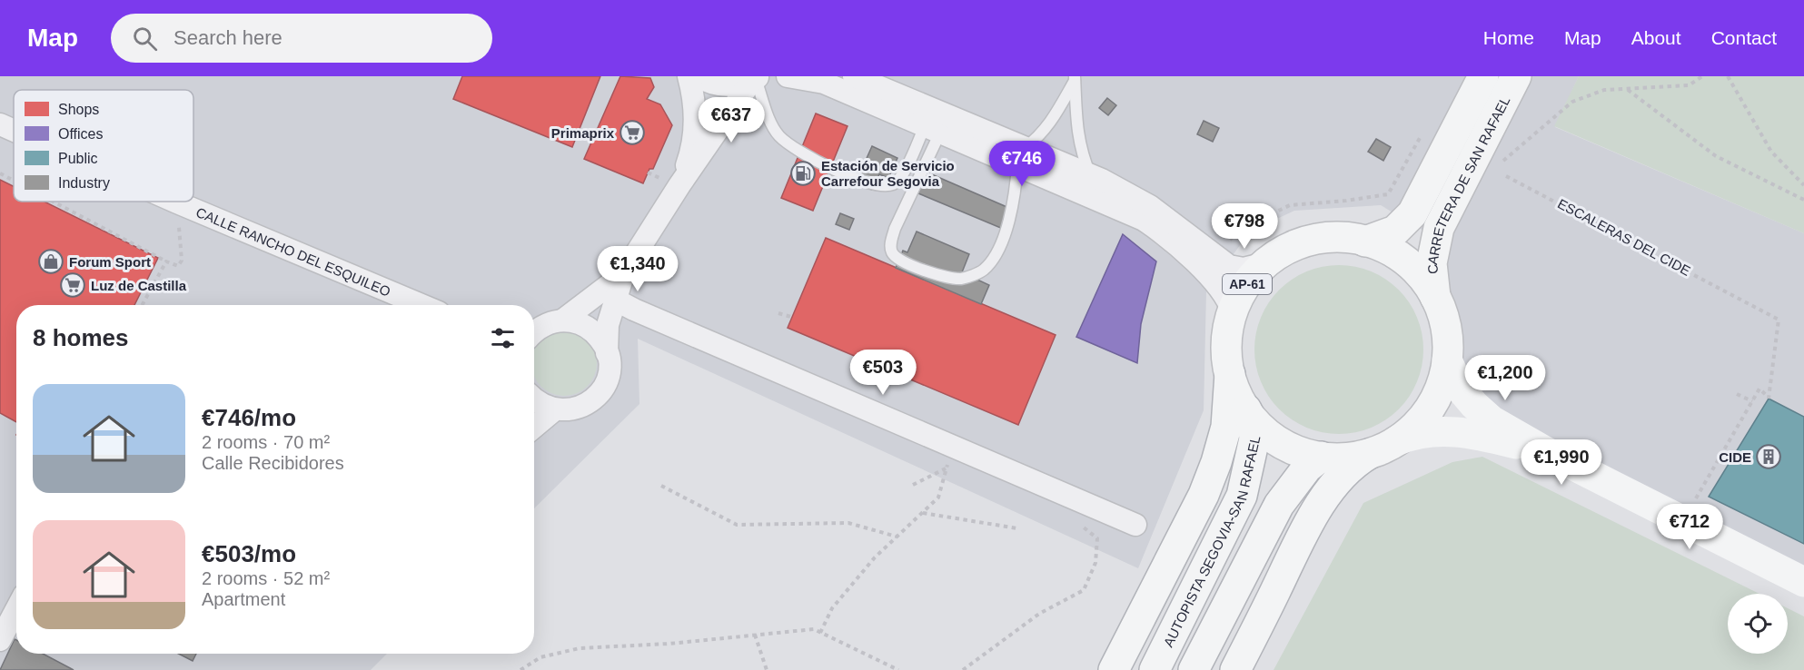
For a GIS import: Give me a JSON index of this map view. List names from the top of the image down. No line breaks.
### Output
{"streets":{"main road":["CARRETERA DE SAN RAFAEL","AP-61","AUTOPISTA SEGOVIA-SAN RAFAEL"],"street":["CALLE RANCHO DEL ESQUILEO"],"path":["ESCALERAS DEL CIDE"]},"crossings":[["CARRETERA DE SAN RAFAEL","AP-61"],["AP-61","AUTOPISTA SEGOVIA-SAN RAFAEL"]],"places":{"supermarket":["Primaprix","Luz de Castilla"],"fuel station":["Estación de Servicio Carrefour Segovia"],"shop":["Forum Sport"],"building":["CIDE"]},"legend":["Shops","Offices","Public","Industry"],"page":{"header":"Map","search":"Search here","nav":["Home","Map","About","Contact"],"price":["€637","€746","€798","€1,340","€503","€1,200","€1,990","€712"],"heading":"8 homes","list":[{"name":"€746/mo","note":"2 rooms · 70 m² · Calle Recibidores"},{"name":"€503/mo","note":"2 rooms · 52 m² · Apartment"}]}}
